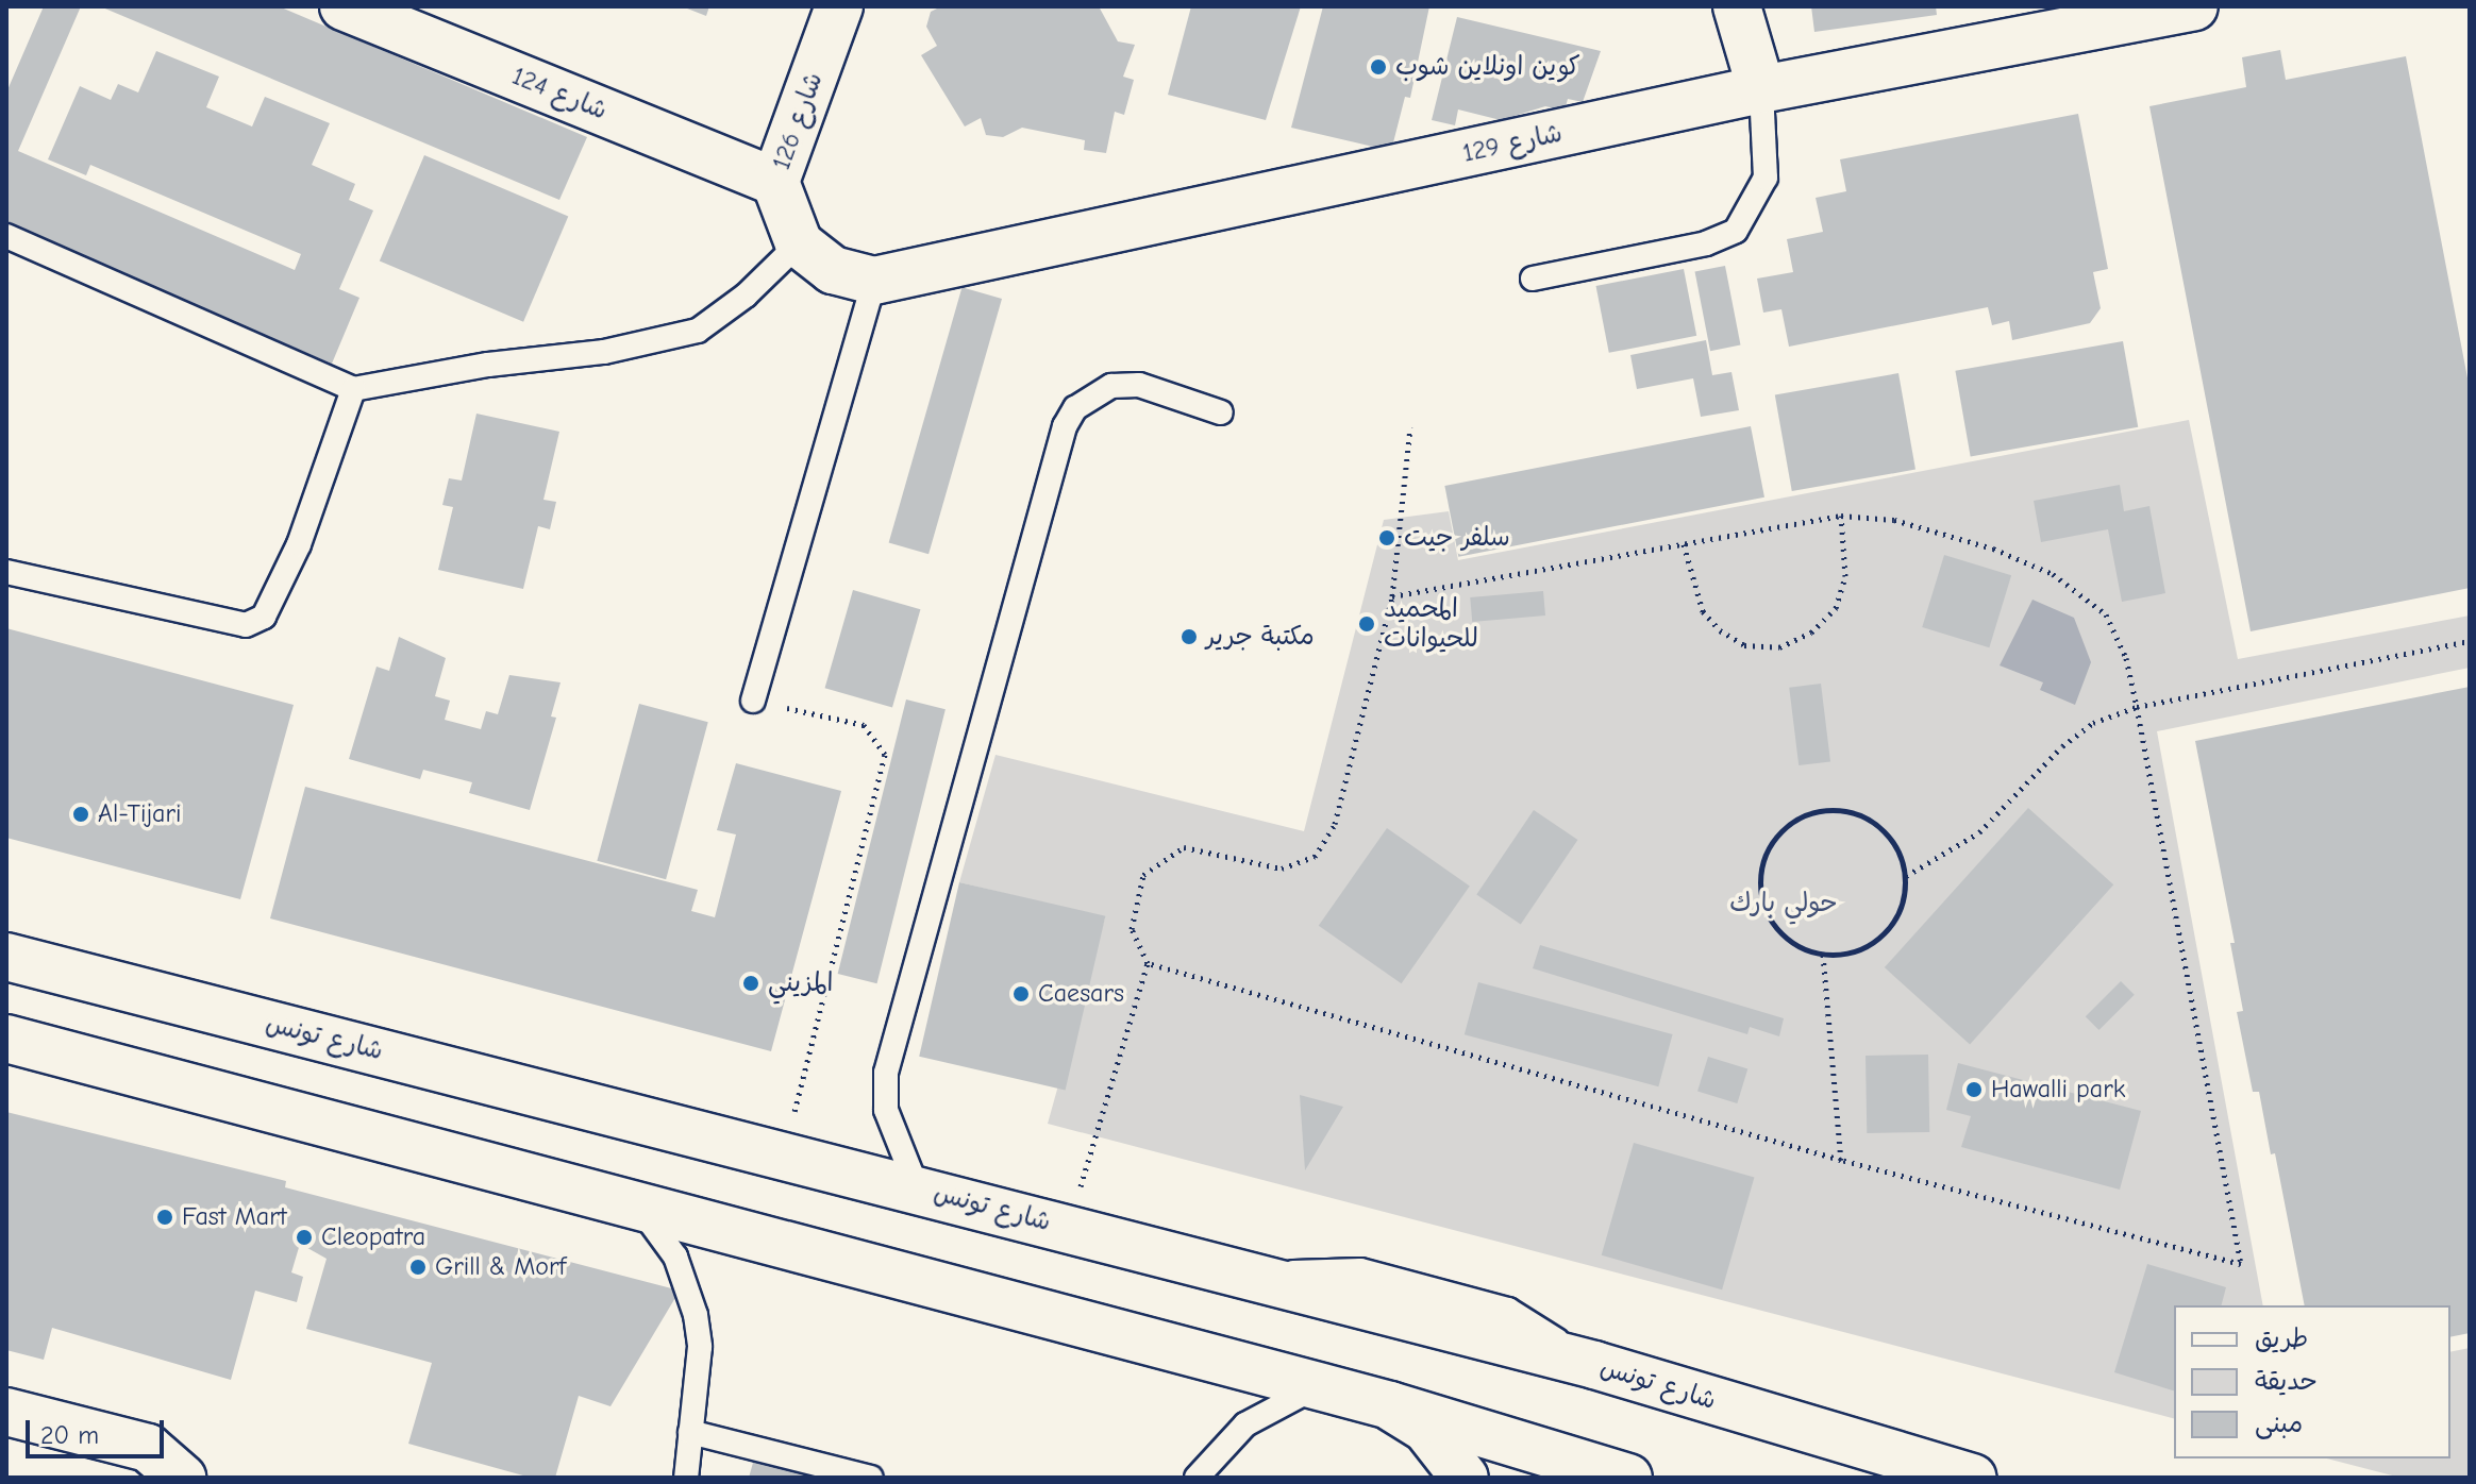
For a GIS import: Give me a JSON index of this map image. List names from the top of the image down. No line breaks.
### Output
{"streets":{"main road":["شارع 124","شارع 126","شارع 129","شارع تونس"]},"crossings":[["شارع 124","شارع 126"],["شارع 126","شارع 129"]],"parks":["حولي بارك"],"places":["كوين اونلاين شوب","سلفر جيت","المحميد للحيوانات","مكتبة جرير","Al-Tijari","المزيني","Caesars","Hawalli park","Fast Mart","Cleopatra","Grill & Morf"],"legend":["طريق","حديقة","مبنى"],"scale_bar":"20 m"}
